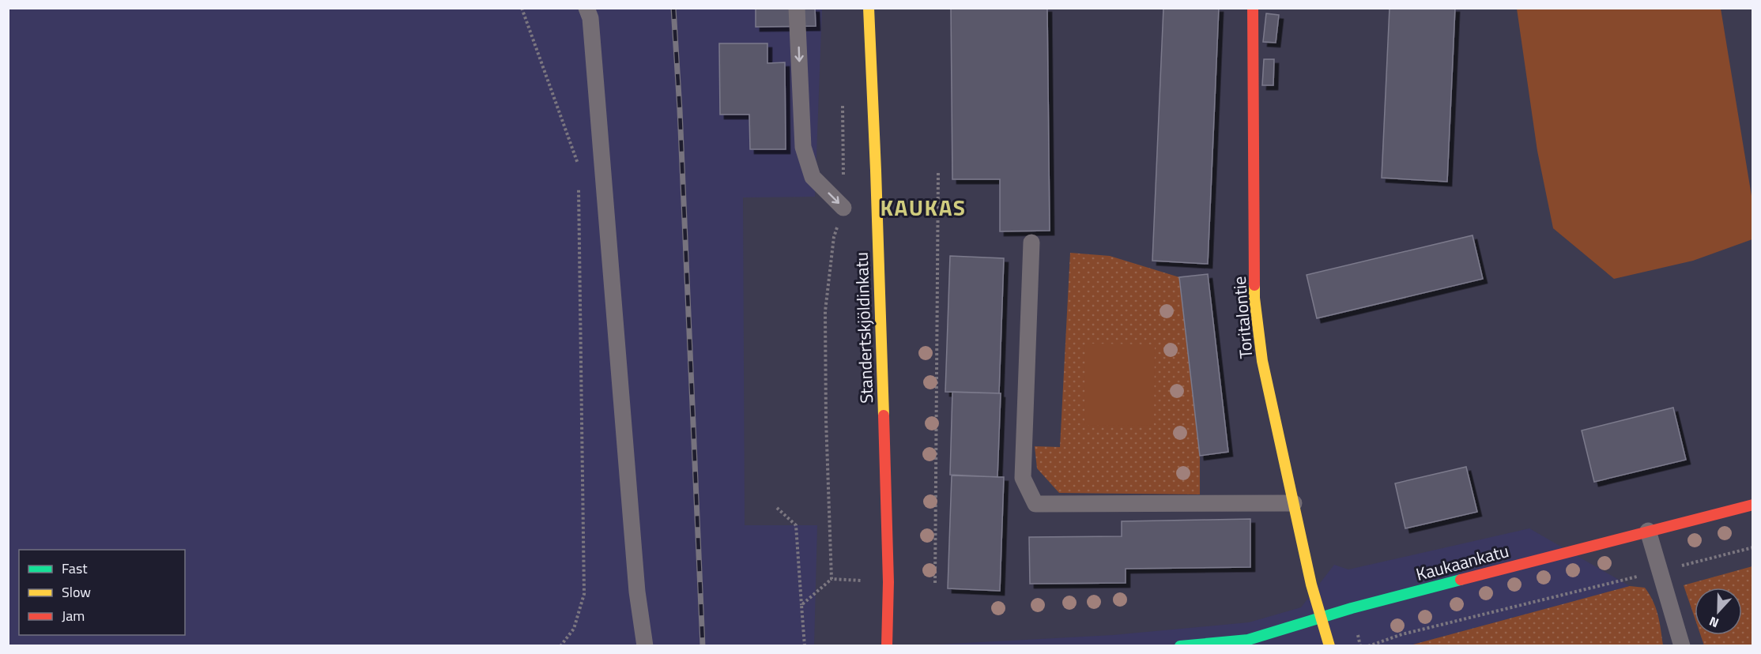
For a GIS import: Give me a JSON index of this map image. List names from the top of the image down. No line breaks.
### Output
{"streets":{"street":["Toritalontie","Standertskjöldinkatu","Kaukaankatu"]},"crossings":[["Toritalontie","Kaukaankatu"]],"districts":["KAUKAS"],"legend":["Fast","Slow","Jam"],"north":"bottom"}
